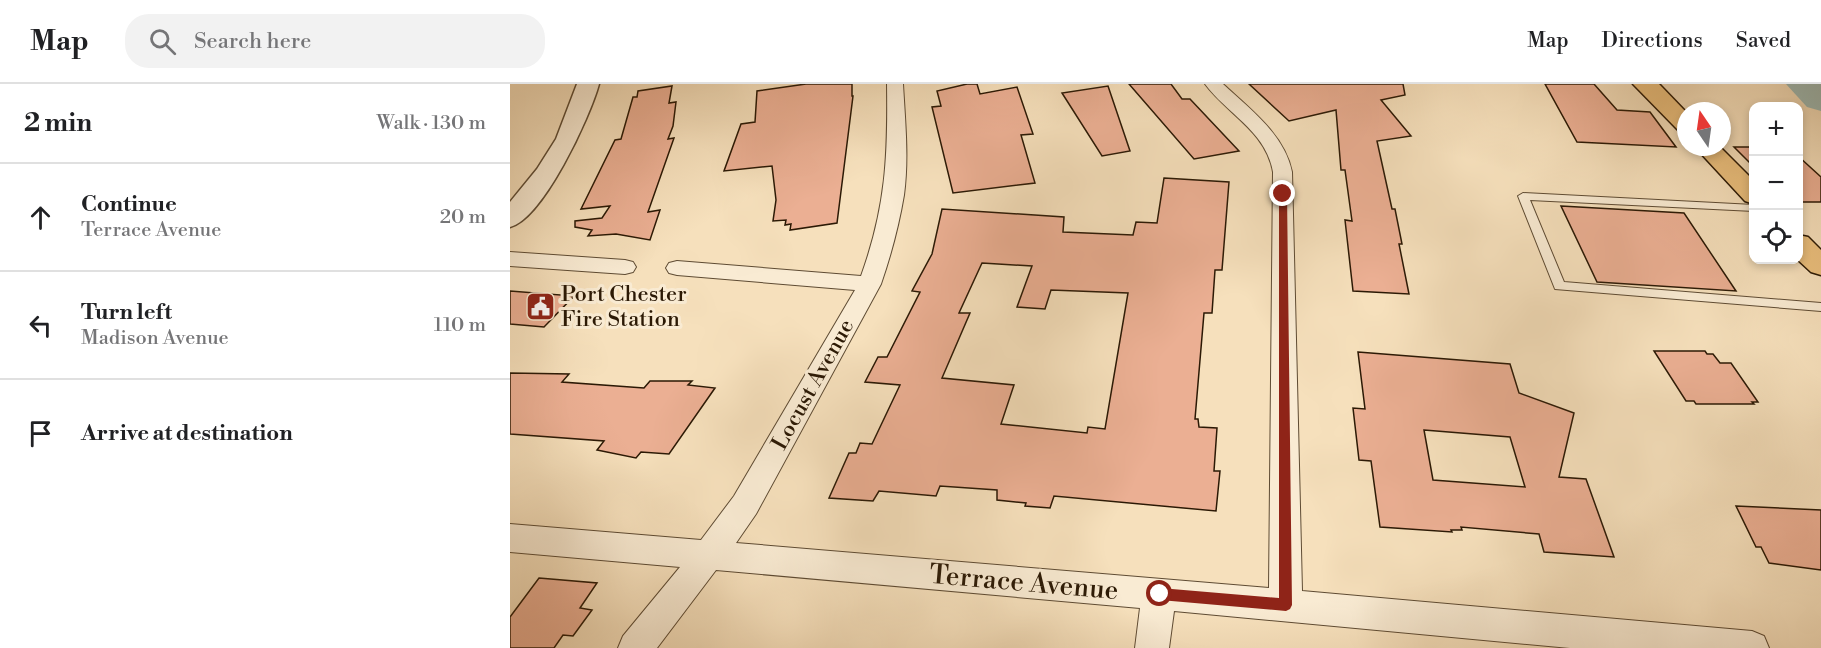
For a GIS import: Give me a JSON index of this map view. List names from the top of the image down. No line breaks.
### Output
{"streets":{"street":["Locust Avenue","Terrace Avenue"]},"crossings":[["Locust Avenue","Terrace Avenue"]],"places":{"public building":["Port Chester Fire Station"]},"north":"top","page":{"header":"Map","search":"Search here","nav":["Map","Directions","Saved"],"heading":["2 min","Walk · 130 m"],"map_buttons":["+","−"],"list":[["Continue","Terrace Avenue","20 m"],["Turn left","Madison Avenue","110 m"],"Arrive at destination"]}}
